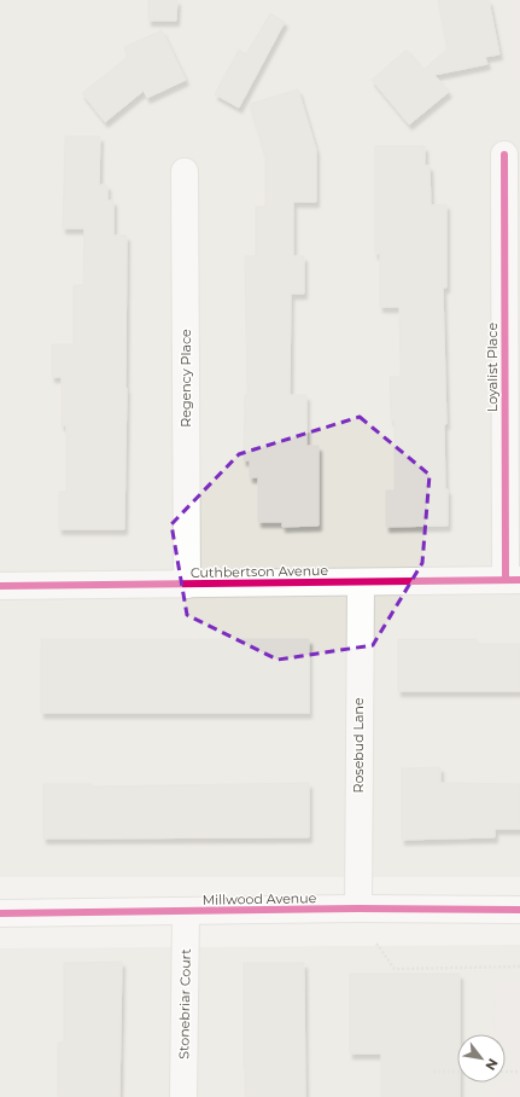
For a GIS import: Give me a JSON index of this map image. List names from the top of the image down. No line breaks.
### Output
{"streets":{"street":["Loyalist Place","Regency Place","Cuthbertson Avenue","Rosebud Lane","Millwood Avenue","Stonebriar Court"]},"crossings":[["Loyalist Place","Cuthbertson Avenue"],["Regency Place","Cuthbertson Avenue"],["Cuthbertson Avenue","Rosebud Lane"],["Rosebud Lane","Millwood Avenue"],["Millwood Avenue","Stonebriar Court"]],"north":"bottom right"}
